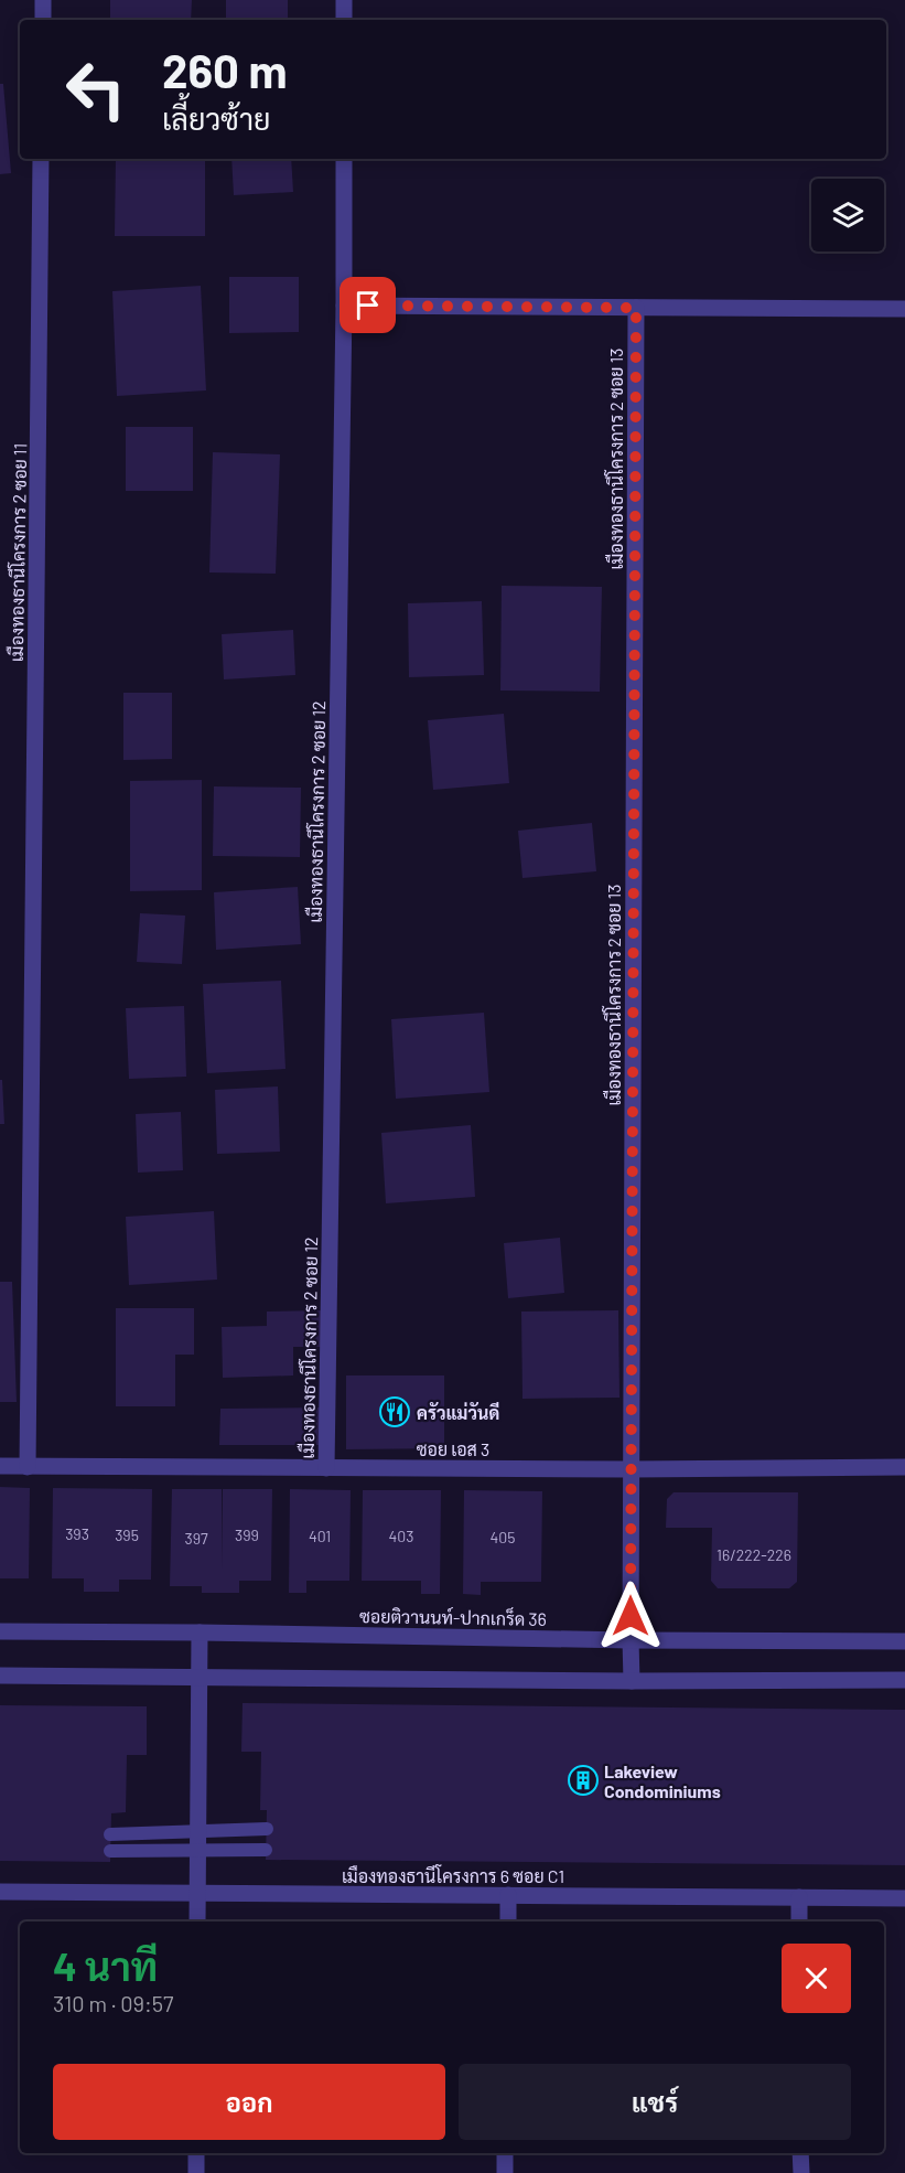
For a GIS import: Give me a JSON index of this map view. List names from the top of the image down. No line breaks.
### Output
{"streets":{"street":["เมืองทองธานีโครงการ 2 ซอย 13","เมืองทองธานีโครงการ 2 ซอย 11","เมืองทองธานีโครงการ 2 ซอย 12","ซอย เอส 3","ซอยติวานนท์-ปากเกร็ด 36","เมืองทองธานีโครงการ 6 ซอย C1"]},"crossings":[["เมืองทองธานีโครงการ 2 ซอย 13","ซอย เอส 3"],["เมืองทองธานีโครงการ 2 ซอย 13","ซอยติวานนท์-ปากเกร็ด 36"],["เมืองทองธานีโครงการ 2 ซอย 11","ซอย เอส 3"],["เมืองทองธานีโครงการ 2 ซอย 12","ซอย เอส 3"]],"places":{"restaurant":["ครัวแม่วันดี"],"building":["Lakeview Condominiums"]},"house_numbers":["393","395","399","401","403","405","397","16/222-226"],"page":{"turn":["260 m","เลี้ยวซ้าย"],"heading":["4 นาที","310 m · 09:57"],"buttons":["ออก","แชร์"]}}
